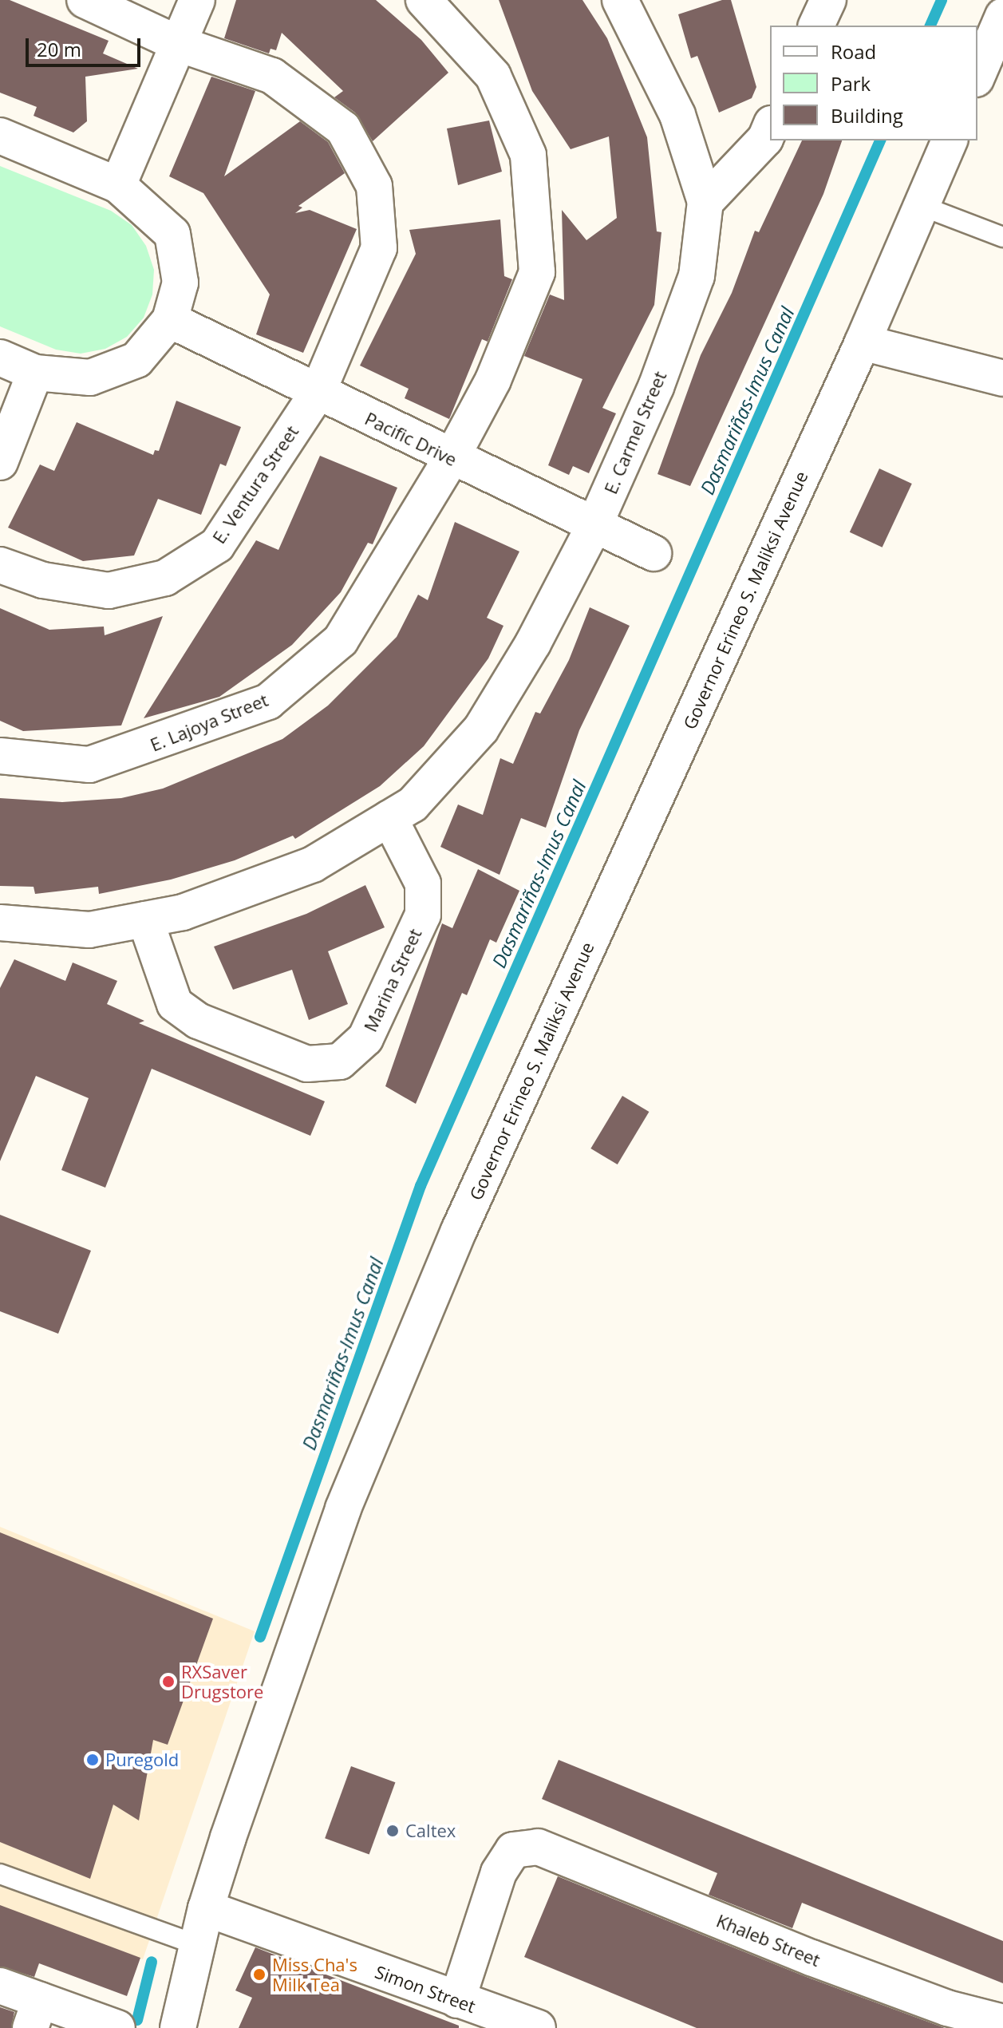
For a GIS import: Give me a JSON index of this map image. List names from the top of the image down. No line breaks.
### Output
{"streets":{"street":["E. Carmel Street","Pacific Drive","E. Ventura Street","Governor Erineo S. Maliksi Avenue","E. Lajoya Street","Marina Street","Khaleb Street","Simon Street"]},"crossings":[["E. Carmel Street","Pacific Drive"],["E. Carmel Street","Marina Street"],["Pacific Drive","E. Ventura Street"],["Pacific Drive","E. Lajoya Street"],["Governor Erineo S. Maliksi Avenue","Simon Street"],["Khaleb Street","Simon Street"]],"water":["Dasmariñas-Imus Canal"],"places":["RXSaver Drugstore","Puregold","Caltex","Miss Cha's Milk Tea"],"legend":["Road","Park","Building"],"scale_bar":"20 m"}
